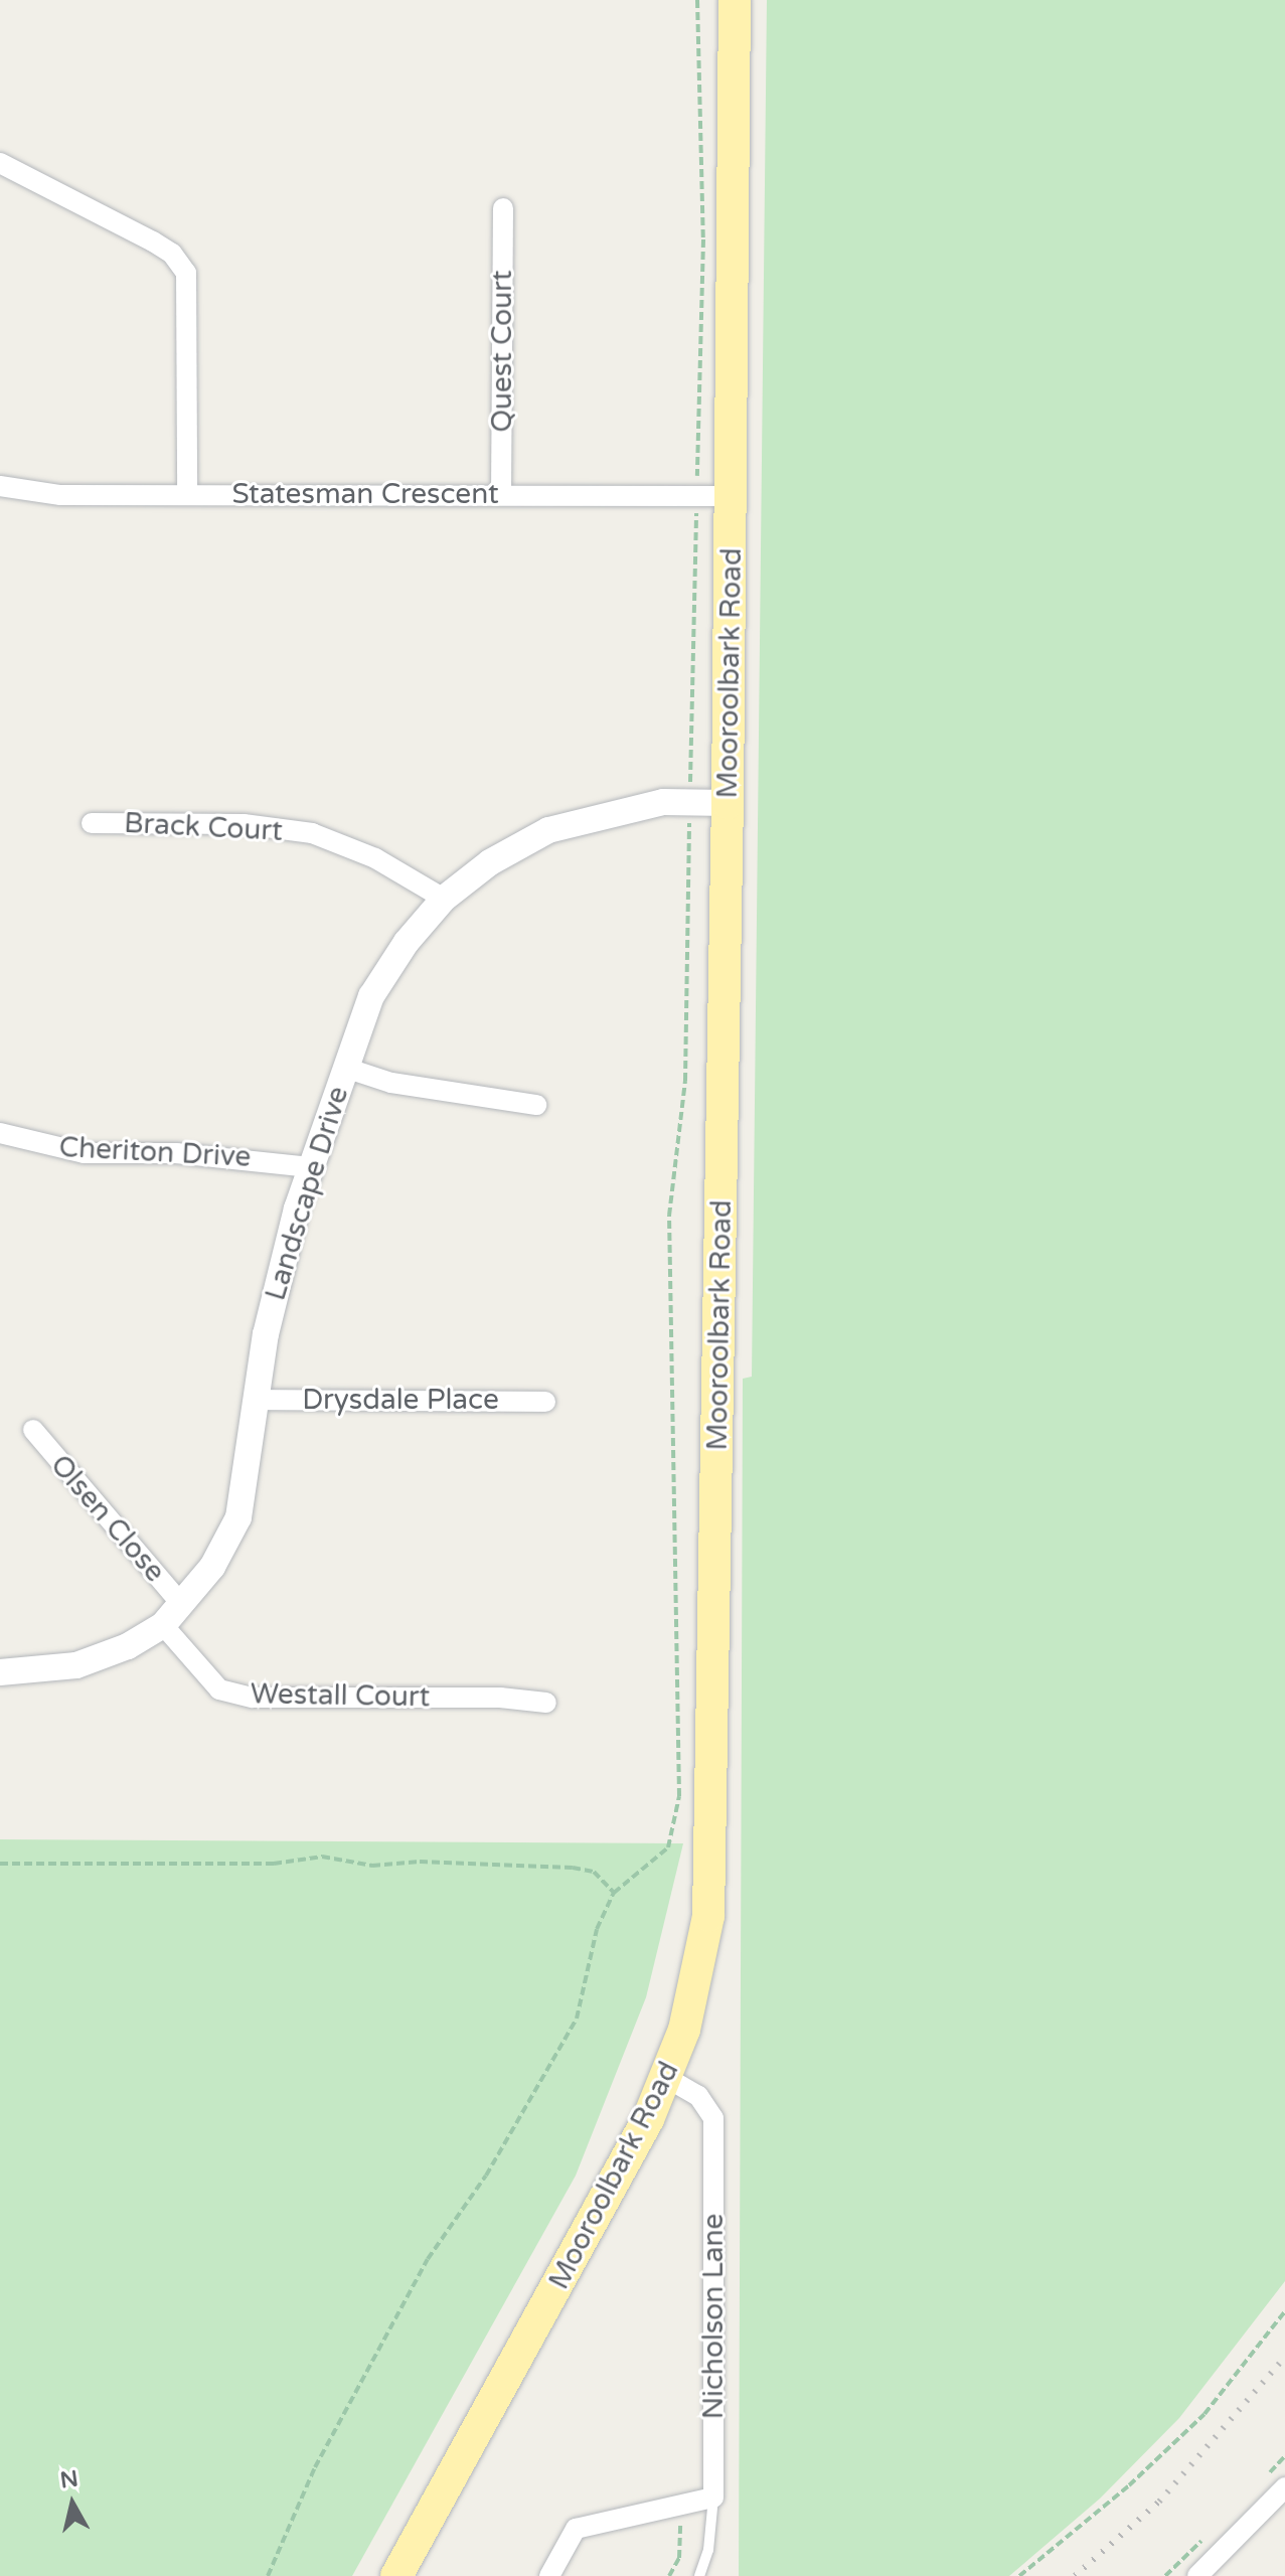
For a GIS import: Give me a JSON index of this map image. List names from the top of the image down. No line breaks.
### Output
{"streets":{"main road":["Mooroolbark Road"],"street":["Quest Court","Statesman Crescent","Brack Court","Cheriton Drive","Landscape Drive","Drysdale Place","Olsen Close","Westall Court","Nicholson Lane"]},"crossings":[["Quest Court","Statesman Crescent"],["Statesman Crescent","Mooroolbark Road"],["Mooroolbark Road","Landscape Drive"],["Mooroolbark Road","Nicholson Lane"],["Brack Court","Landscape Drive"],["Cheriton Drive","Landscape Drive"],["Landscape Drive","Drysdale Place"],["Landscape Drive","Olsen Close"],["Landscape Drive","Westall Court"]],"north":"top"}
